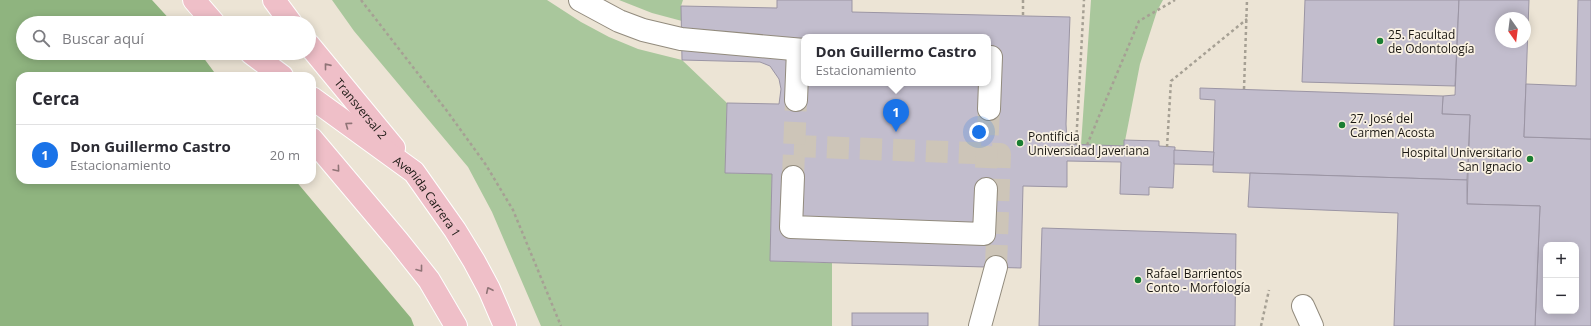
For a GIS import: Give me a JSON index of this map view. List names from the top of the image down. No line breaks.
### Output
{"streets":{"main road":["Transversal 2","Avenida Carrera 1"]},"crossings":[["Transversal 2","Avenida Carrera 1"]],"places":["25. Facultad de Odontología","27. José del Carmen Acosta","Pontificia Universidad Javeriana","Hospital Universitario San Ignacio","Rafael Barrientos Conto - Morfología"],"north":"bottom","page":{"search":"Buscar aquí","popup":["Don Guillermo Castro","Estacionamiento"],"heading":"Cerca","pins":"1","list":[{"mark":"1","name":"Don Guillermo Castro","note":"Estacionamiento","value":"20 m"}],"map_buttons":["+","−"]}}
